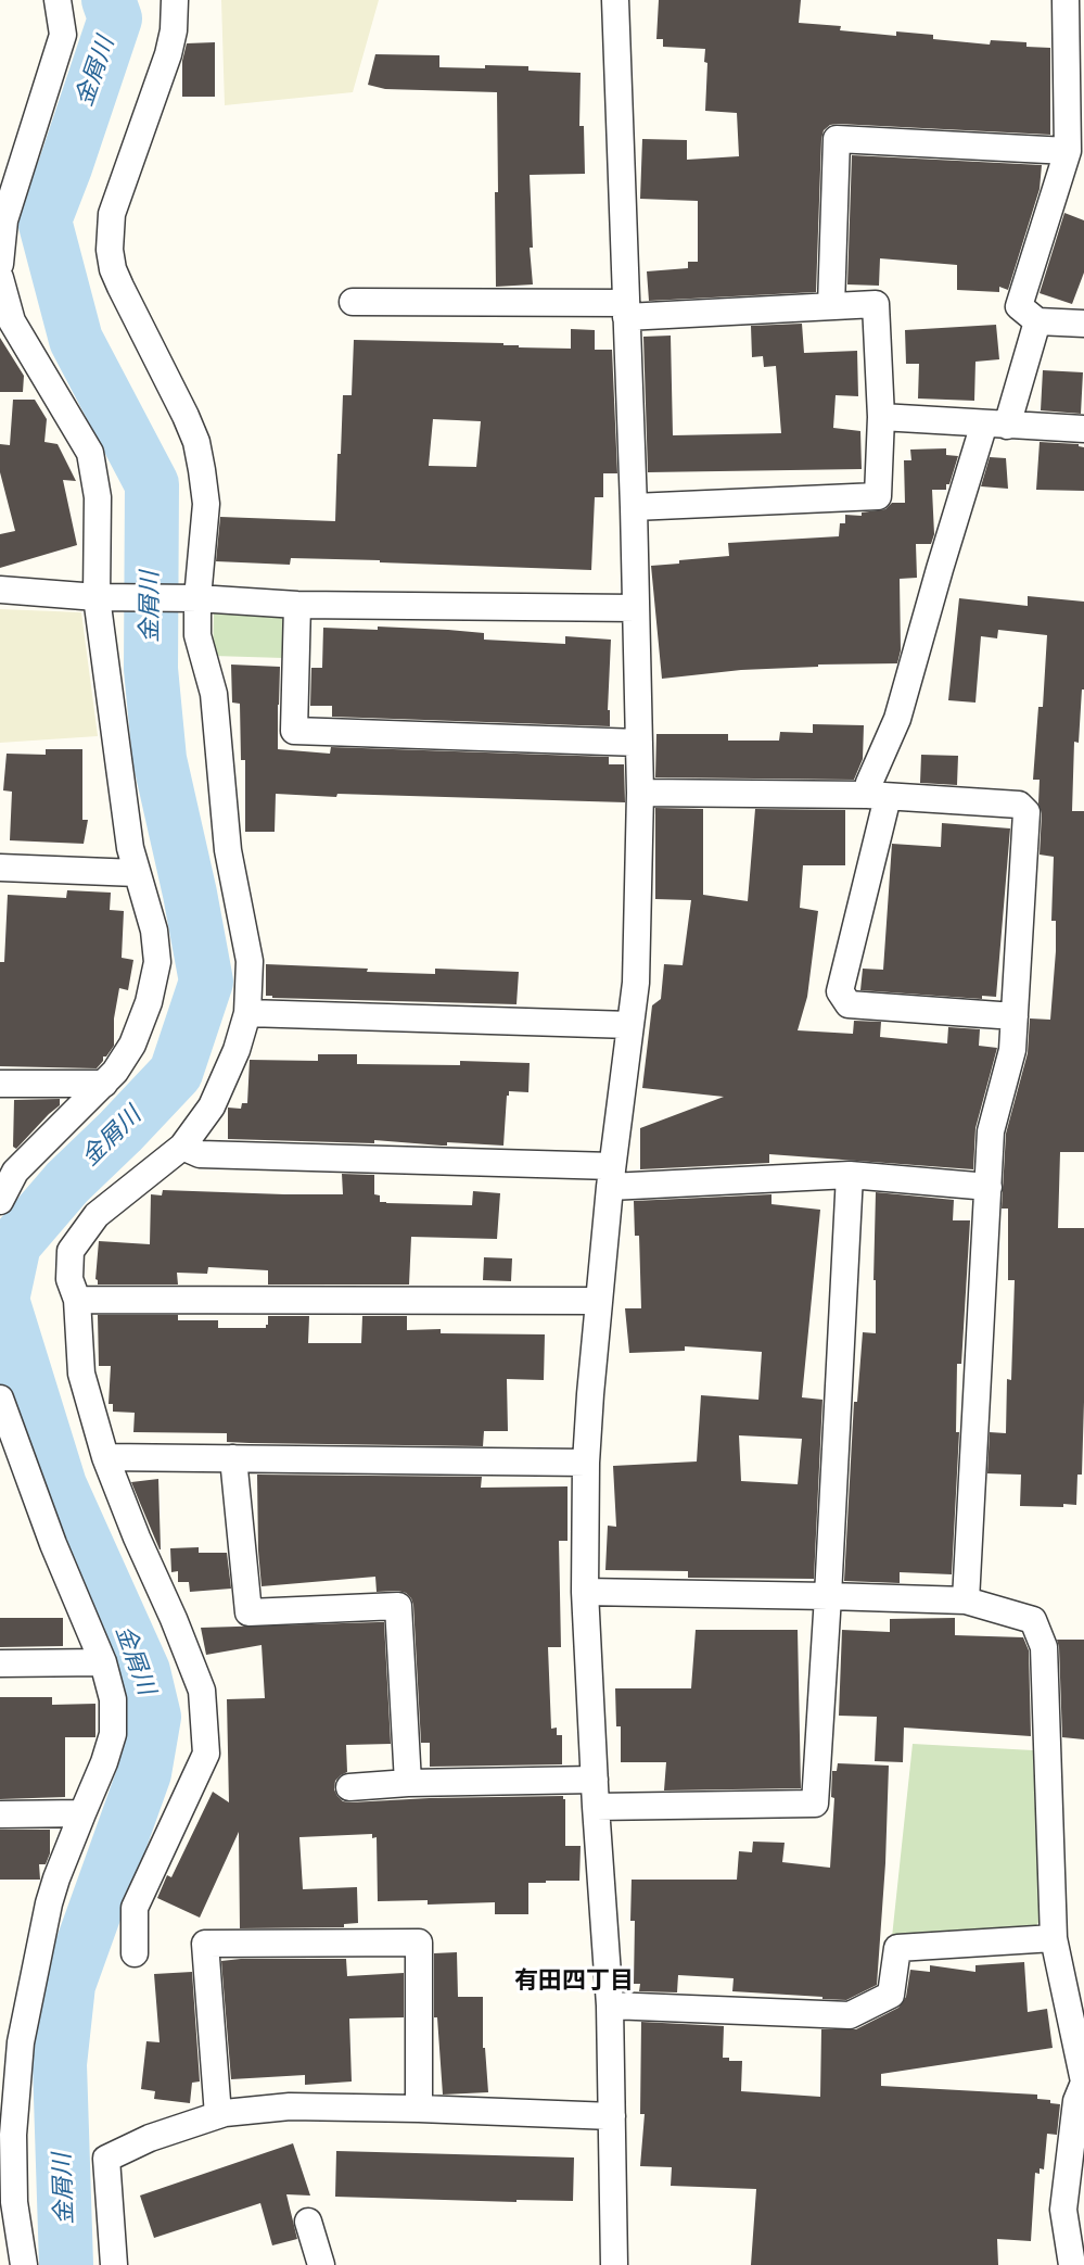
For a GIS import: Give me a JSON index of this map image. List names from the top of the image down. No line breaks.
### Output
{"districts":["有田四丁目"],"water":["金屑川"]}
